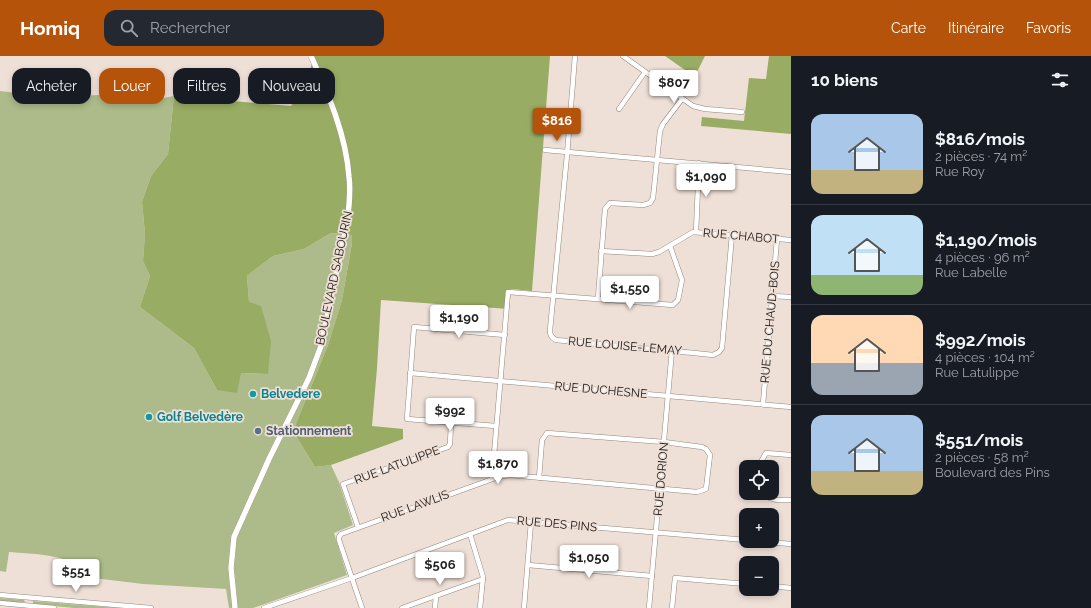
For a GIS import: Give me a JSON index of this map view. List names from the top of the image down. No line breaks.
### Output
{"streets":{"street":["RUE CHABOT","BOULEVARD SABOURIN","RUE DU CHAUD-BOIS","RUE LOUISE-LEMAY","RUE DUCHESNE","RUE LATULIPPE","RUE DORION","RUE LAWLIS","RUE DES PINS"]},"crossings":[["RUE CHABOT","RUE DU CHAUD-BOIS"],["RUE CHABOT","RUE LOUISE-LEMAY"],["RUE DU CHAUD-BOIS","RUE DUCHESNE"],["RUE LOUISE-LEMAY","RUE DORION"],["RUE DUCHESNE","RUE DORION"],["RUE LATULIPPE","RUE LAWLIS"],["RUE DORION","RUE LAWLIS"],["RUE DORION","RUE DES PINS"],["RUE LAWLIS","RUE DES PINS"]],"places":["Belvedere","Golf Belvedère","Stationnement"],"page":{"header":"Homiq","search":"Rechercher","nav":["Carte","Itinéraire","Favoris"],"heading":"10 biens","chip":["Acheter","Louer","Filtres","Nouveau"],"price":["$807","$816","$1,090","$1,550","$1,190","$992","$1,870","$1,050","$506","$551"],"list":[{"name":"$816/mois","note":"2 pièces · 74 m² · Rue Roy"},{"name":"$1,190/mois","note":"4 pièces · 96 m² · Rue Labelle"},{"name":"$992/mois","note":"4 pièces · 104 m² · Rue Latulippe"},{"name":"$551/mois","note":"2 pièces · 58 m² · Boulevard des Pins"}],"map_buttons":["+","−"]}}
